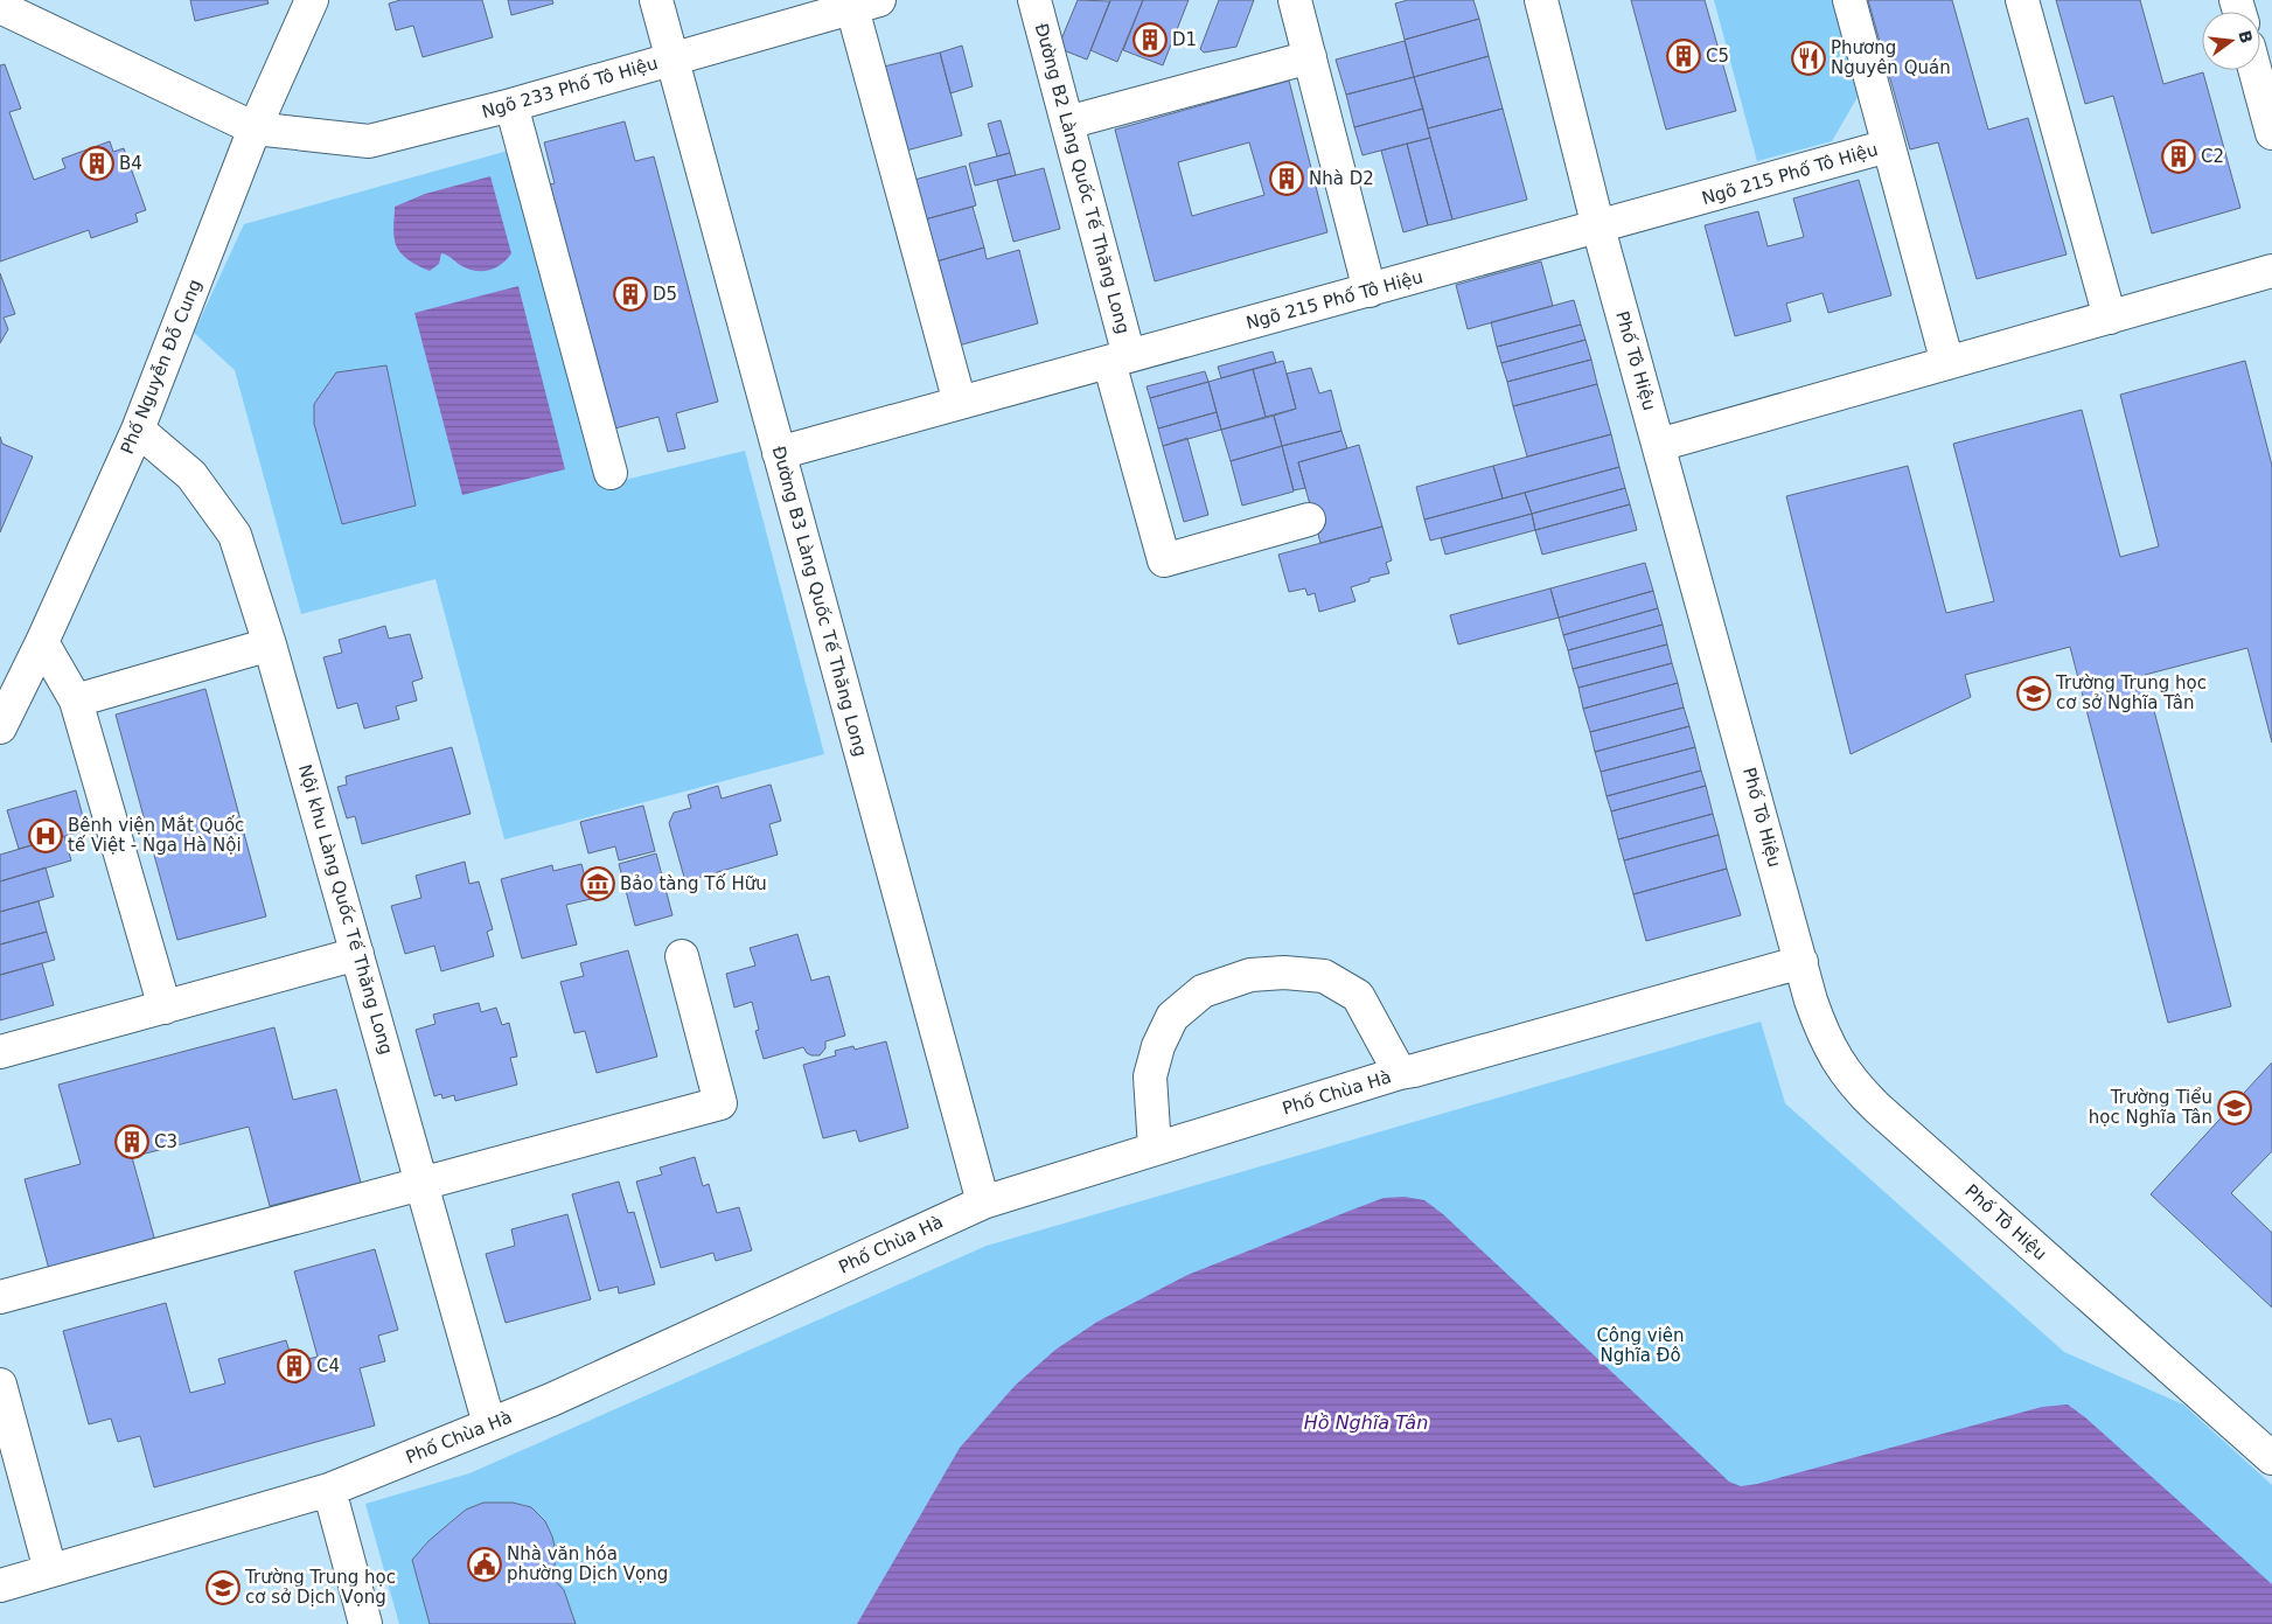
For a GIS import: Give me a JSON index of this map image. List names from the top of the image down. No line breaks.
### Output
{"streets":{"street":["Ngõ 233 Phố Tô Hiệu","Ngõ 215 Phố Tô Hiệu","Đường B2 Làng Quốc Tế Thăng Long","Phố Tô Hiệu","Phố Nguyễn Đỗ Cung","Đường B3 Làng Quốc Tế Thăng Long","Nội khu Làng Quốc Tế Thăng Long","Phố Chùa Hà"]},"crossings":[["Ngõ 233 Phố Tô Hiệu","Phố Nguyễn Đỗ Cung"],["Ngõ 233 Phố Tô Hiệu","Đường B3 Làng Quốc Tế Thăng Long"],["Ngõ 215 Phố Tô Hiệu","Đường B2 Làng Quốc Tế Thăng Long"],["Ngõ 215 Phố Tô Hiệu","Phố Tô Hiệu"],["Ngõ 215 Phố Tô Hiệu","Đường B3 Làng Quốc Tế Thăng Long"],["Phố Tô Hiệu","Phố Chùa Hà"],["Phố Nguyễn Đỗ Cung","Nội khu Làng Quốc Tế Thăng Long"],["Đường B3 Làng Quốc Tế Thăng Long","Phố Chùa Hà"],["Nội khu Làng Quốc Tế Thăng Long","Phố Chùa Hà"]],"water":["Hồ Nghĩa Tân"],"parks":["Công viên Nghĩa Đô"],"places":{"building":["D1","C5","C2","B4","Nhà D2","D5","C3","C4"],"restaurant":["Phương Nguyên Quán"],"school or university":["Trường Trung học cơ sở Nghĩa Tân","Trường Tiểu học Nghĩa Tân","Trường Trung học cơ sở Dịch Vọng"],"hospital":["Bệnh viện Mắt Quốc tế Việt - Nga Hà Nội"],"museum":["Bảo tàng Tố Hữu"],"public building":["Nhà văn hóa phường Dịch Vọng"]},"north":"right"}
